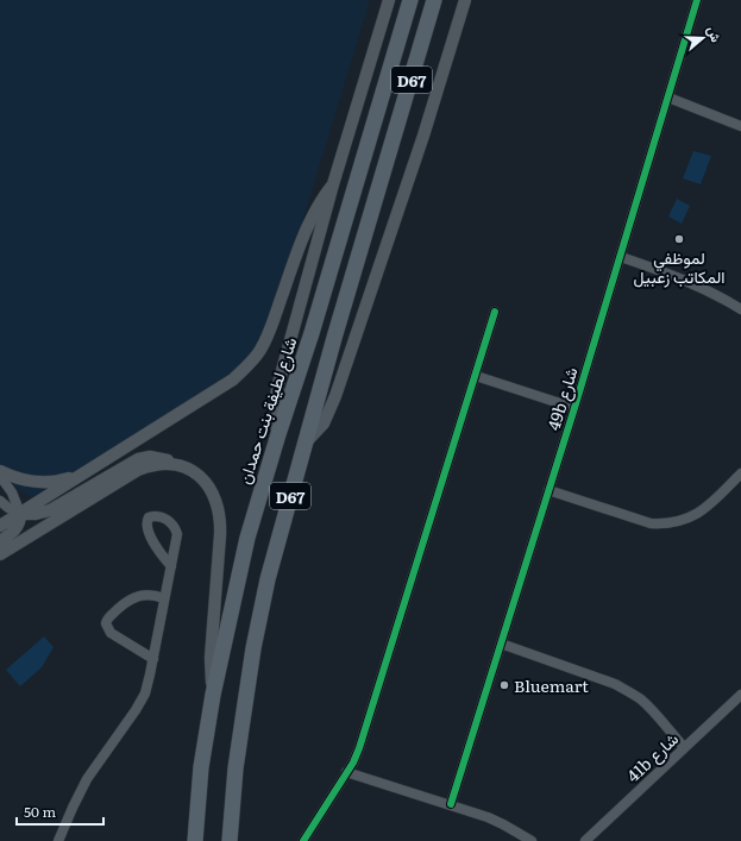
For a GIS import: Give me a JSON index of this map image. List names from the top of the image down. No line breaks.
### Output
{"streets":{"main road":["D67","شارع لطيفة بنت حمدان"],"street":["49b شارع","41b شارع"]},"places":["لموظفي المكاتب زعبيل","Bluemart"],"scale_bar":"50 m","north":"right"}
